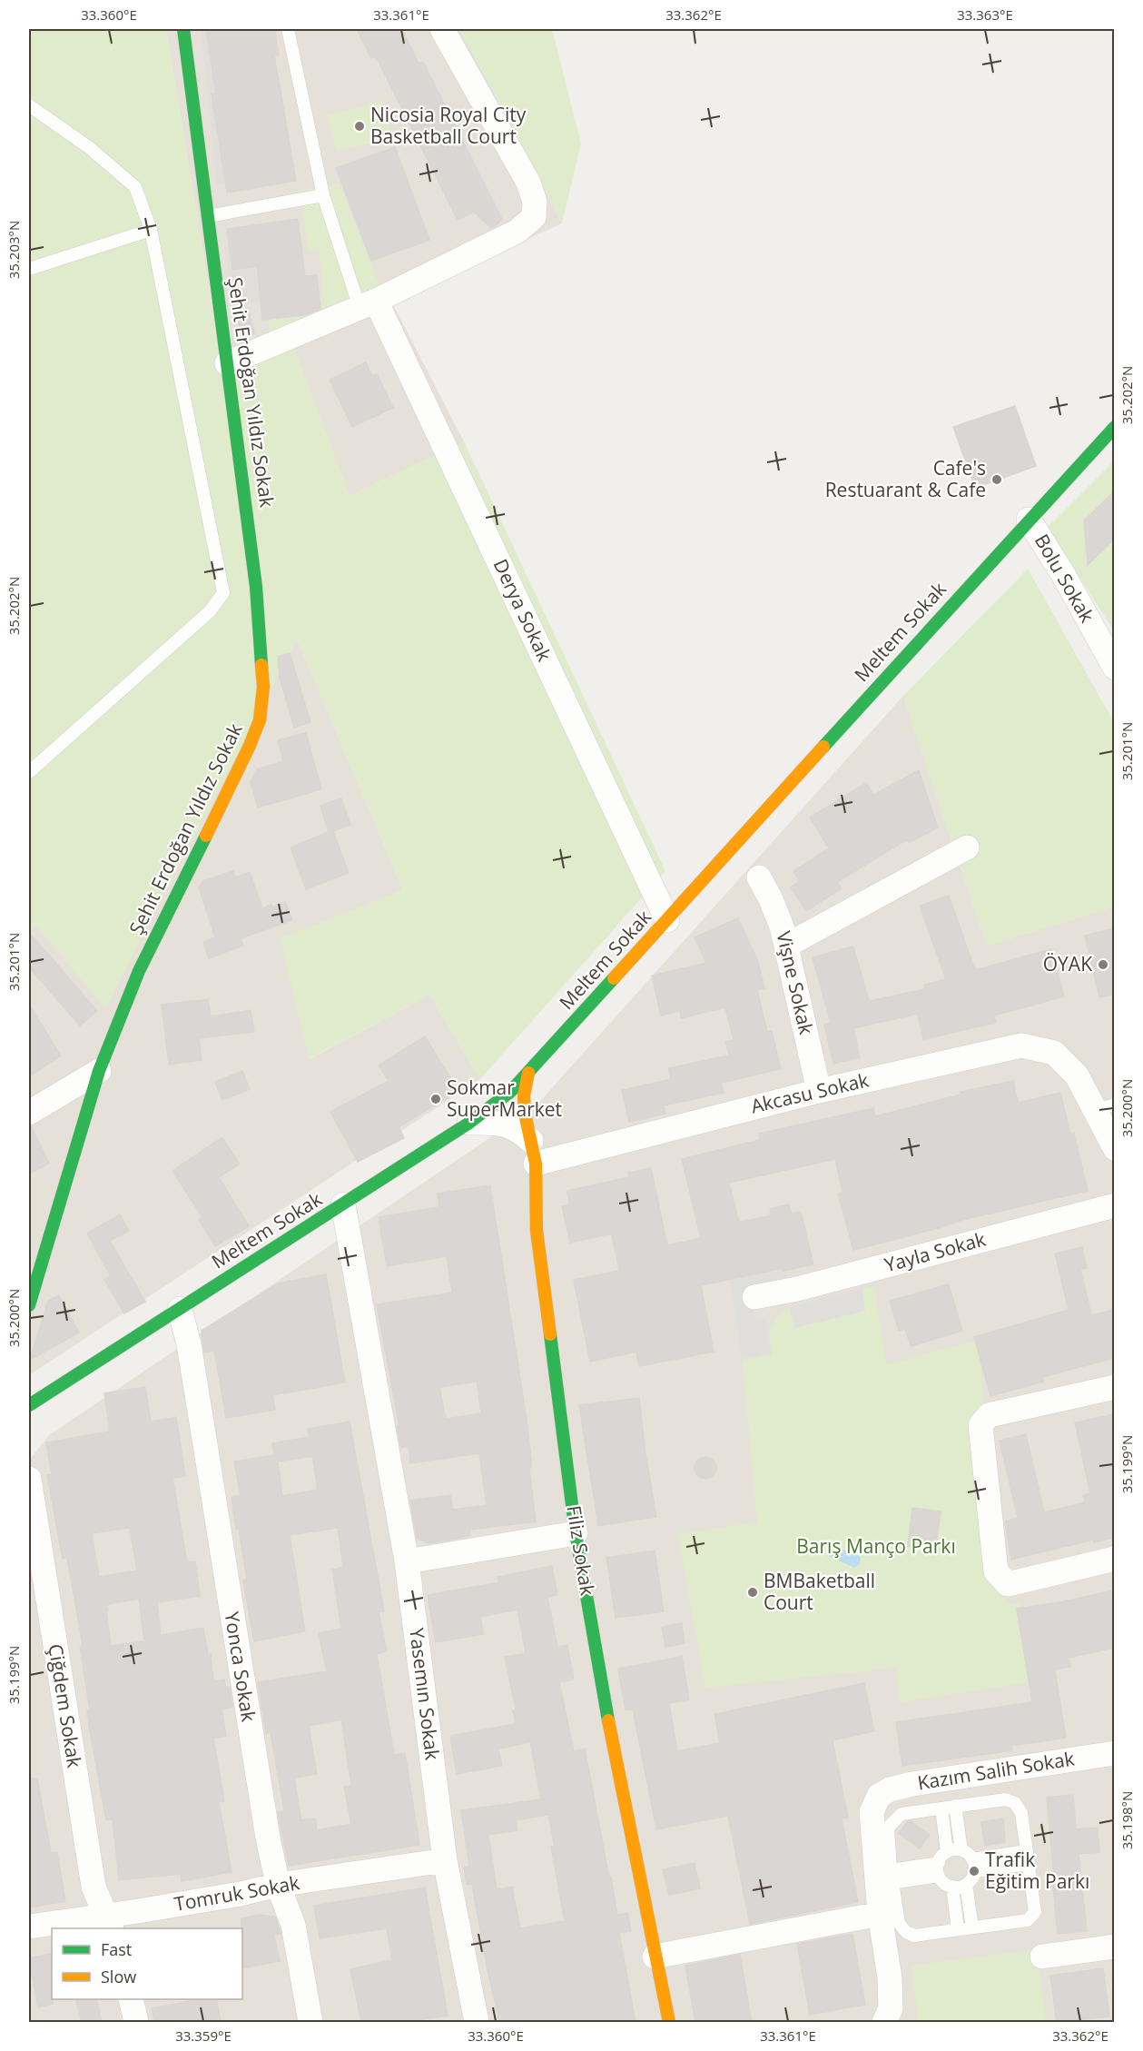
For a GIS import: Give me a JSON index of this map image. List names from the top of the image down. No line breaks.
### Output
{"streets":{"street":["Şehit Erdoğan Yıldız Sokak","Bolu Sokak","Derya Sokak","Meltem Sokak","Vişne Sokak","Akcasu Sokak","Yayla Sokak","Filiz Sokak","Yonca Sokak","Yasemın Sokak","Çiğdem Sokak","Kazım Salih Sokak","Tomruk Sokak"]},"crossings":[["Bolu Sokak","Meltem Sokak"],["Derya Sokak","Meltem Sokak"],["Meltem Sokak","Filiz Sokak"],["Meltem Sokak","Yonca Sokak"],["Meltem Sokak","Yasemın Sokak"],["Vişne Sokak","Akcasu Sokak"],["Akcasu Sokak","Filiz Sokak"],["Yonca Sokak","Tomruk Sokak"],["Yasemın Sokak","Tomruk Sokak"],["Çiğdem Sokak","Tomruk Sokak"]],"parks":["Barış Manço Parkı"],"places":["Nicosia Royal City Basketball Court","Cafe's Restuarant & Cafe","ÖYAK","Sokmar SuperMarket","BMBaketball Court","Trafik Eğitim Parkı"],"legend":["Fast","Slow"],"coordinates":["33.360°E","33.361°E","33.362°E","33.363°E","35.203°N","35.202°N","35.201°N","35.200°N","35.199°N","35.198°N","33.359°E"]}
